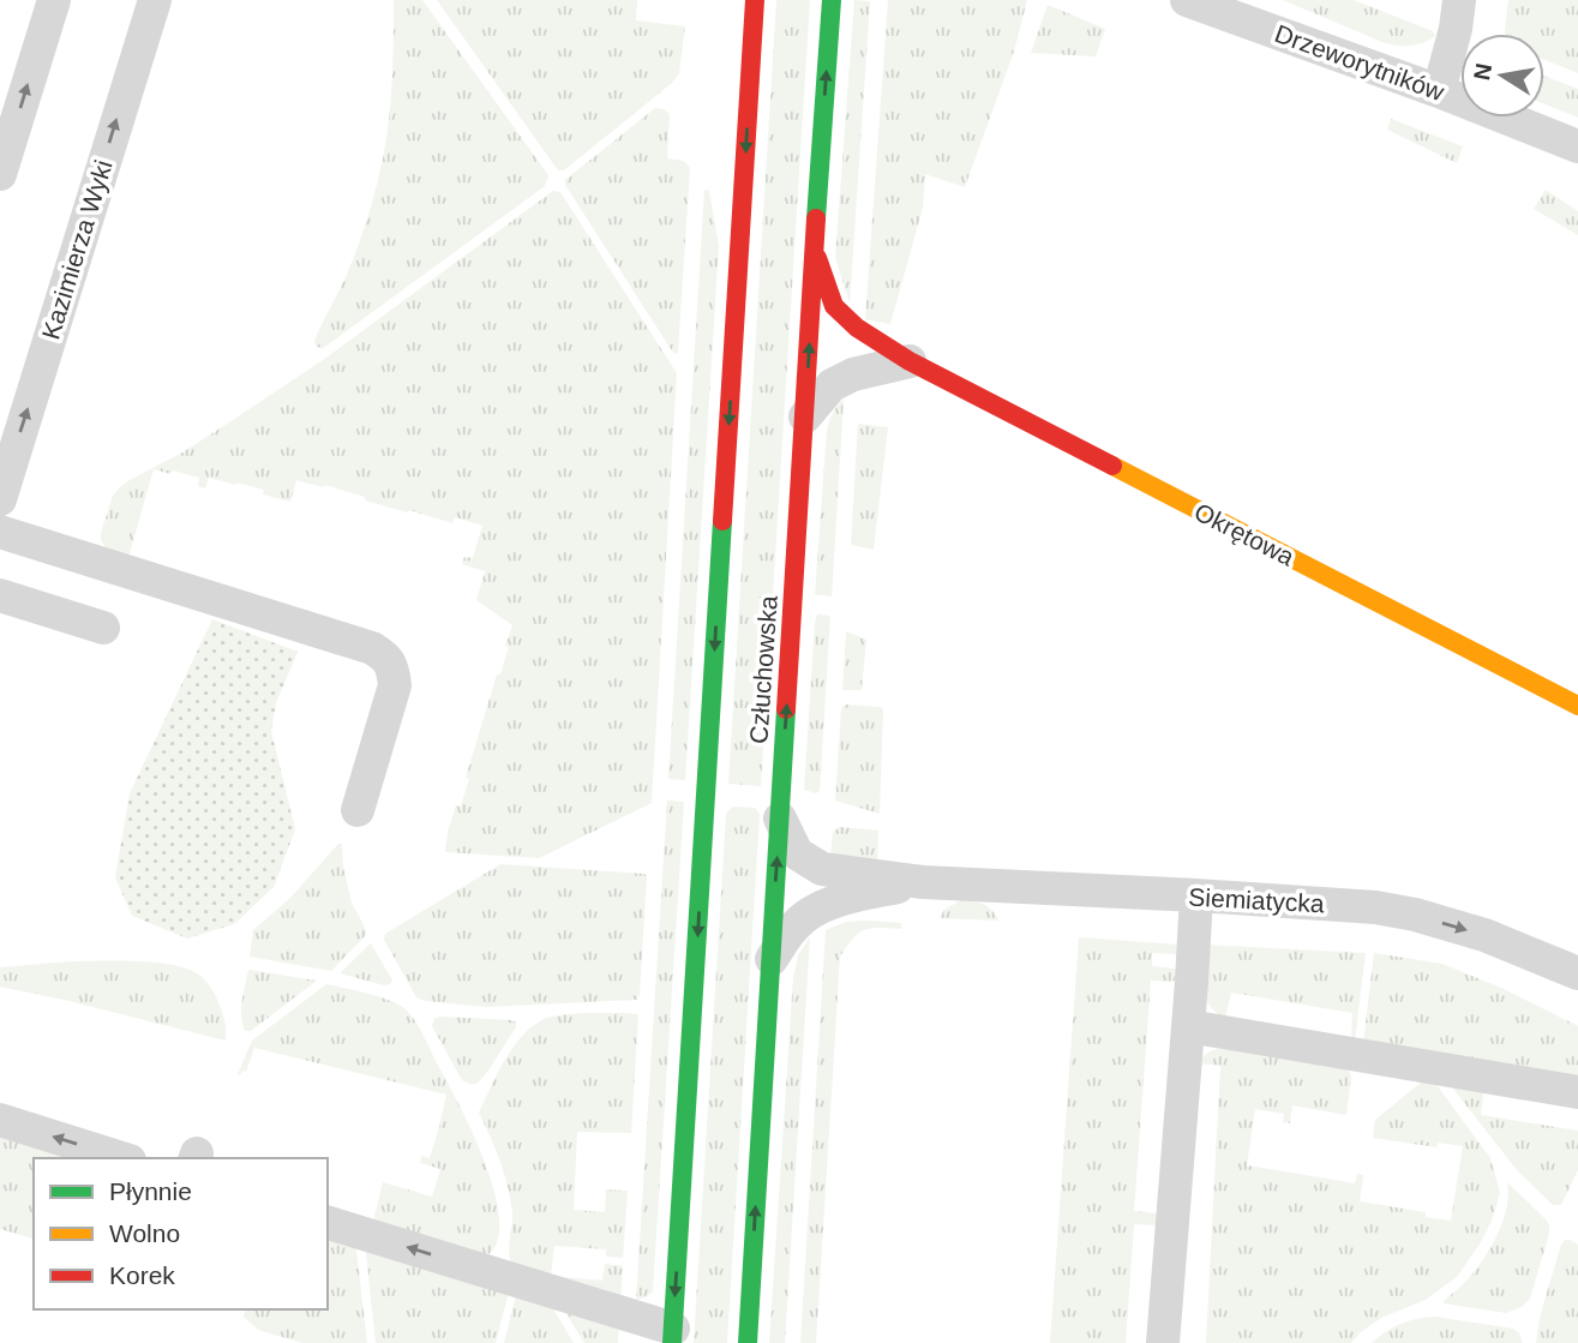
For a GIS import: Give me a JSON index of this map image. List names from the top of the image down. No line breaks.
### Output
{"streets":{"street":["Drzeworytników","Kazimierza Wyki","Okrętowa","Człuchowska","Siemiatycka"]},"crossings":[["Okrętowa","Człuchowska"],["Człuchowska","Siemiatycka"]],"legend":["Płynnie","Wolno","Korek"],"north":"left"}
